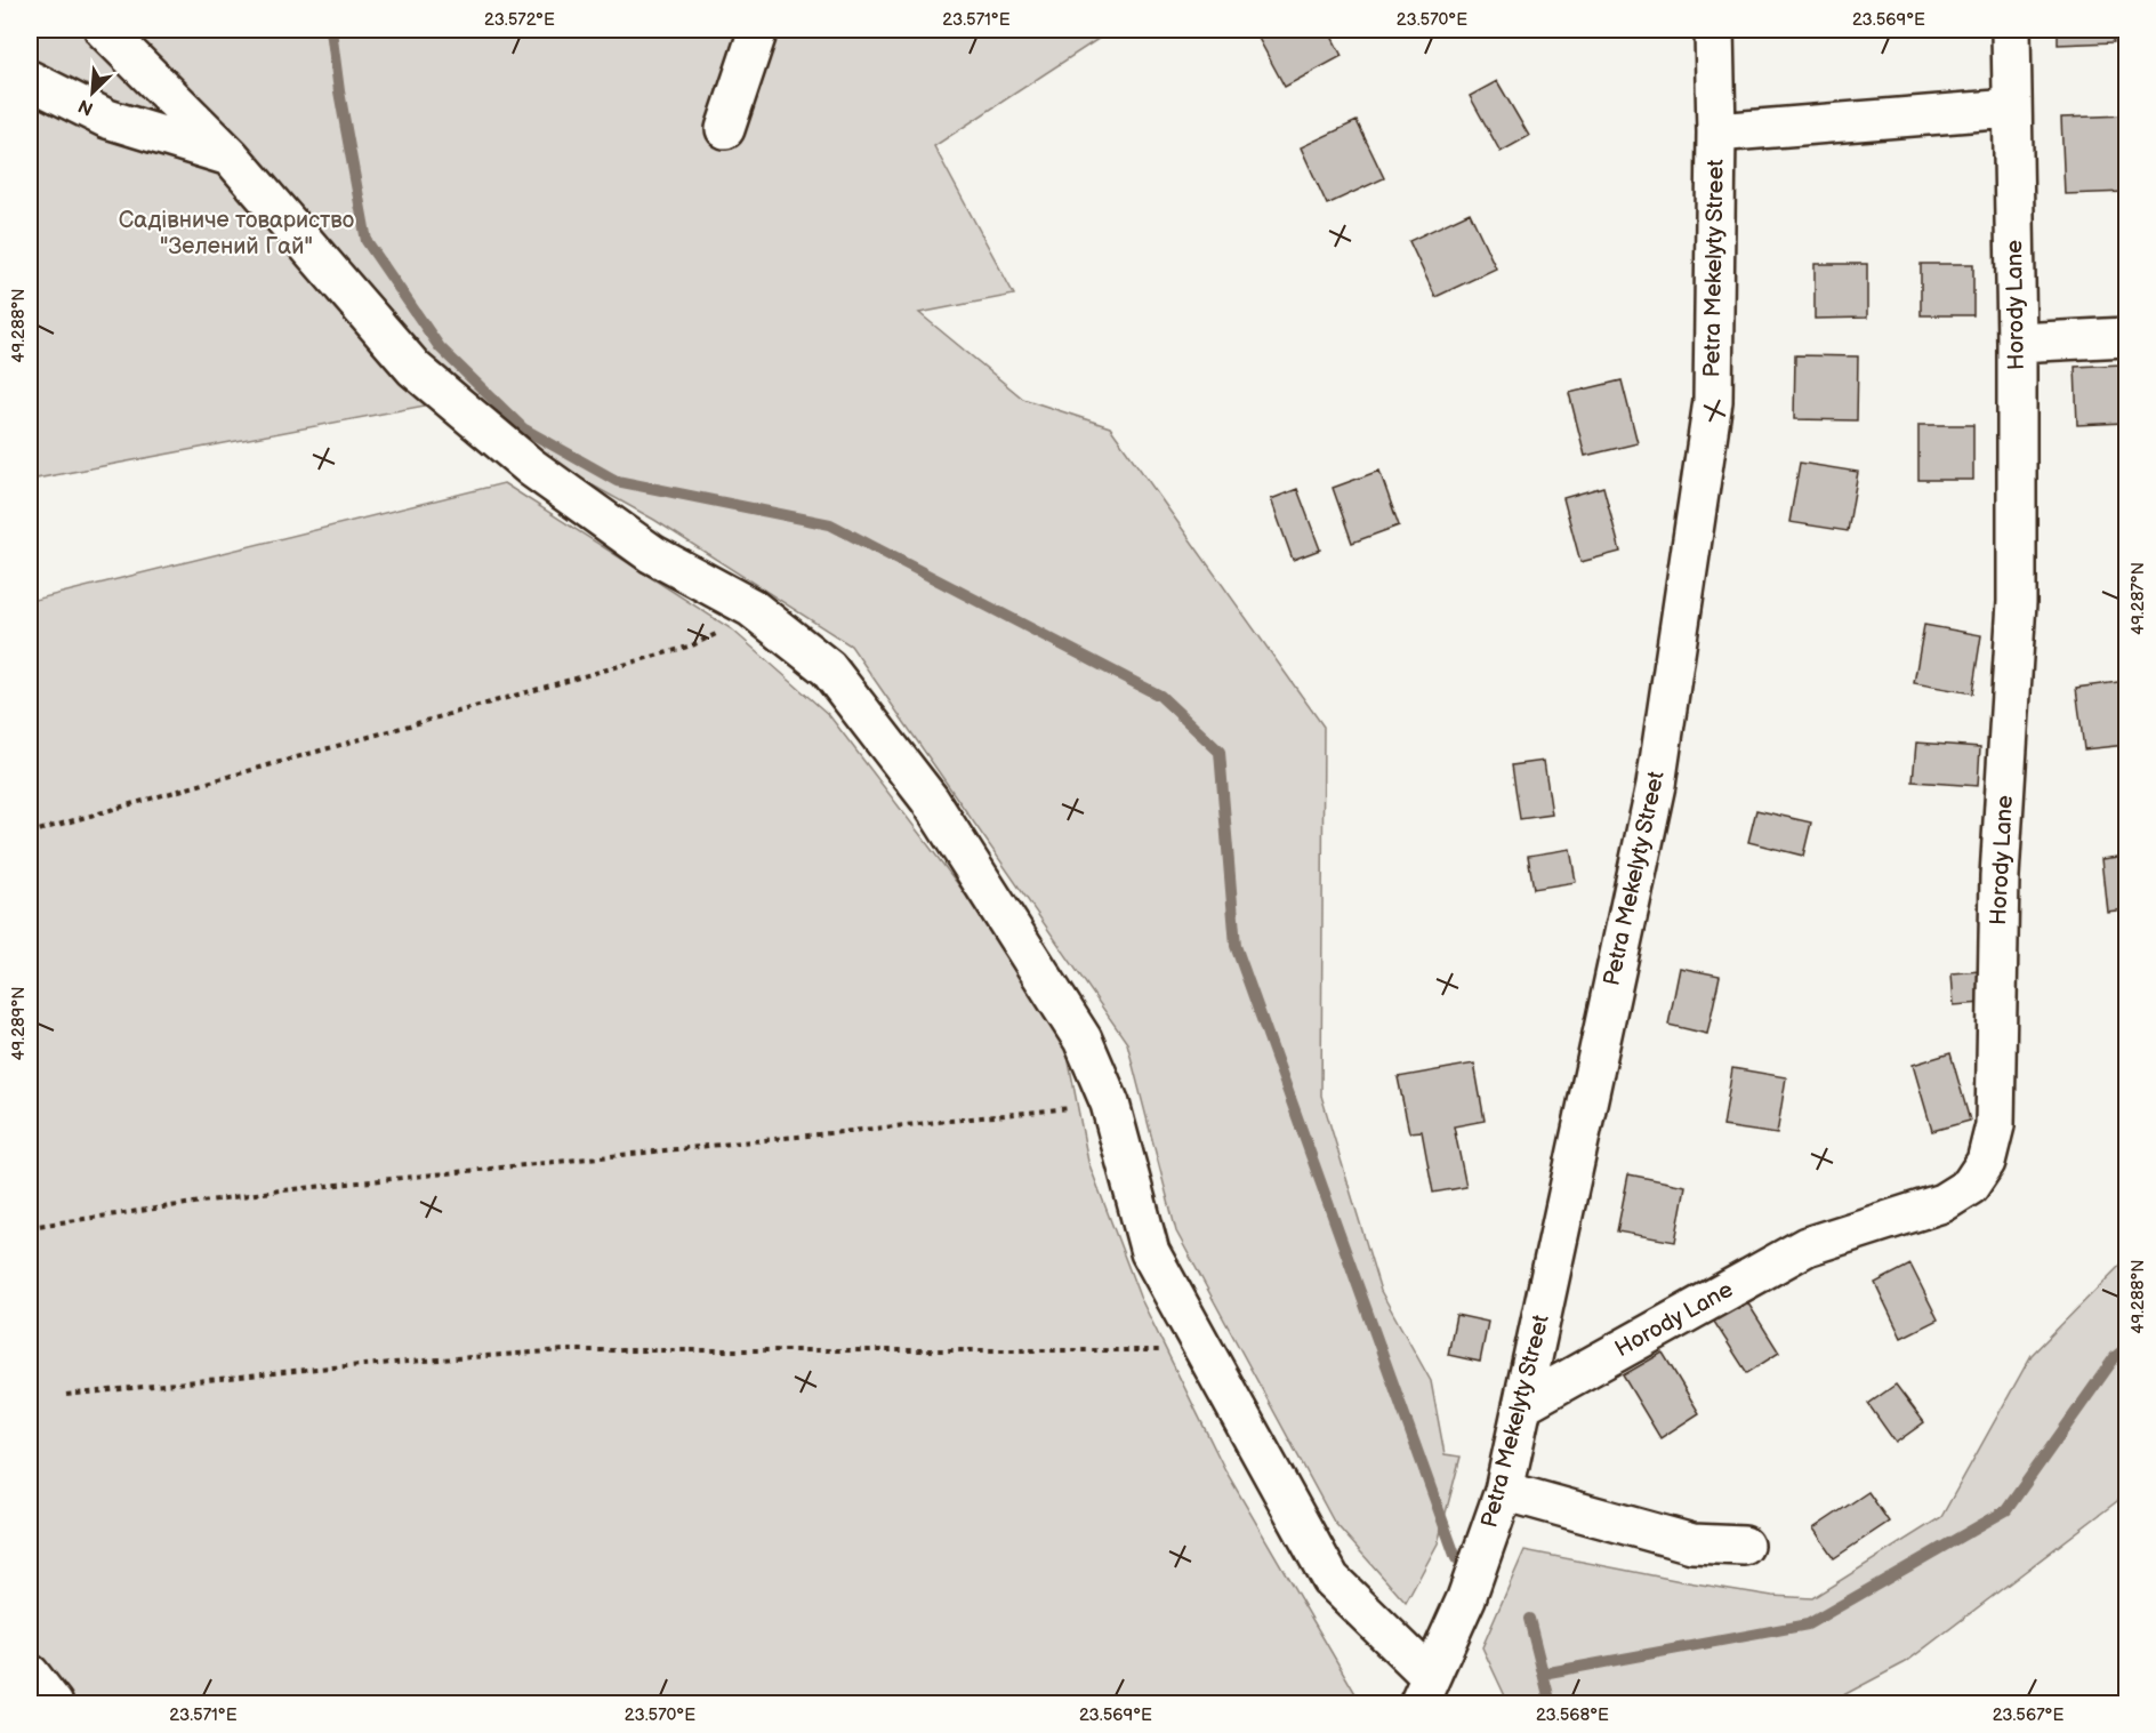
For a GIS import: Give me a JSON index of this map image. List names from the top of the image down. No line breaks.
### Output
{"streets":{"street":["Petra Mekelyty Street","Horody Lane"]},"crossings":[["Petra Mekelyty Street","Horody Lane"]],"parks":["Садівниче товариство \"Зелений Гай\""],"north":"bottom left","coordinates":["23.572°E","23.571°E","23.570°E","23.569°E","49.288°N","49.287°N","49.289°N","23.568°E","23.567°E"]}
